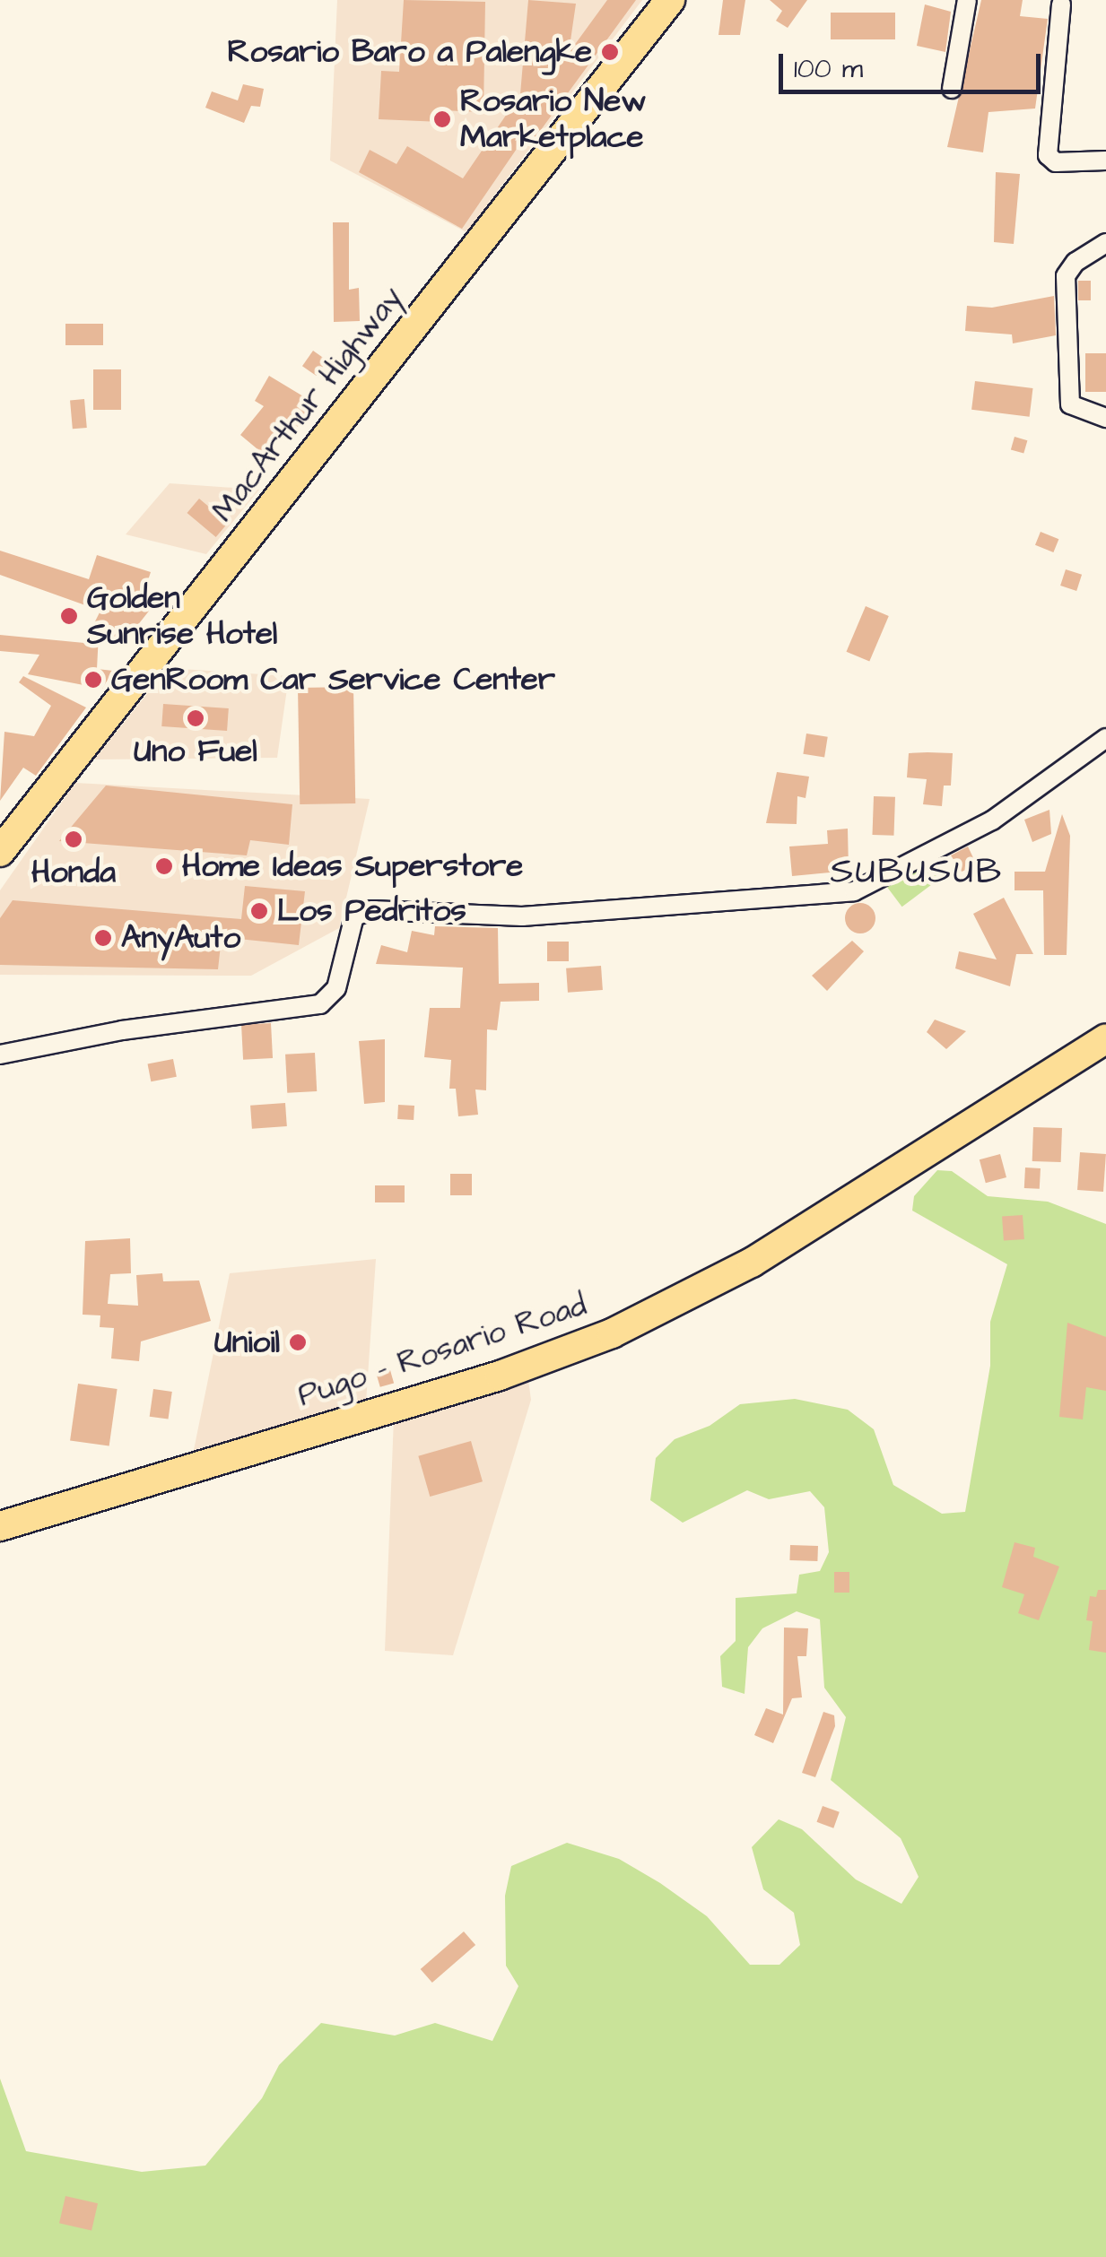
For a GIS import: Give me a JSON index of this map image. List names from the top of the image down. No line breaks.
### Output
{"streets":{"main road":["MacArthur Highway","Pugo - Rosario Road"]},"districts":["SUBUSUB"],"places":["Rosario Baro a Palengke","Rosario New Marketplace","Golden Sunrise Hotel","GenRoom Car Service Center","Uno Fuel","Honda","Home Ideas Superstore","Los Pedritos","AnyAuto","Unioil"],"scale_bar":"100 m"}
